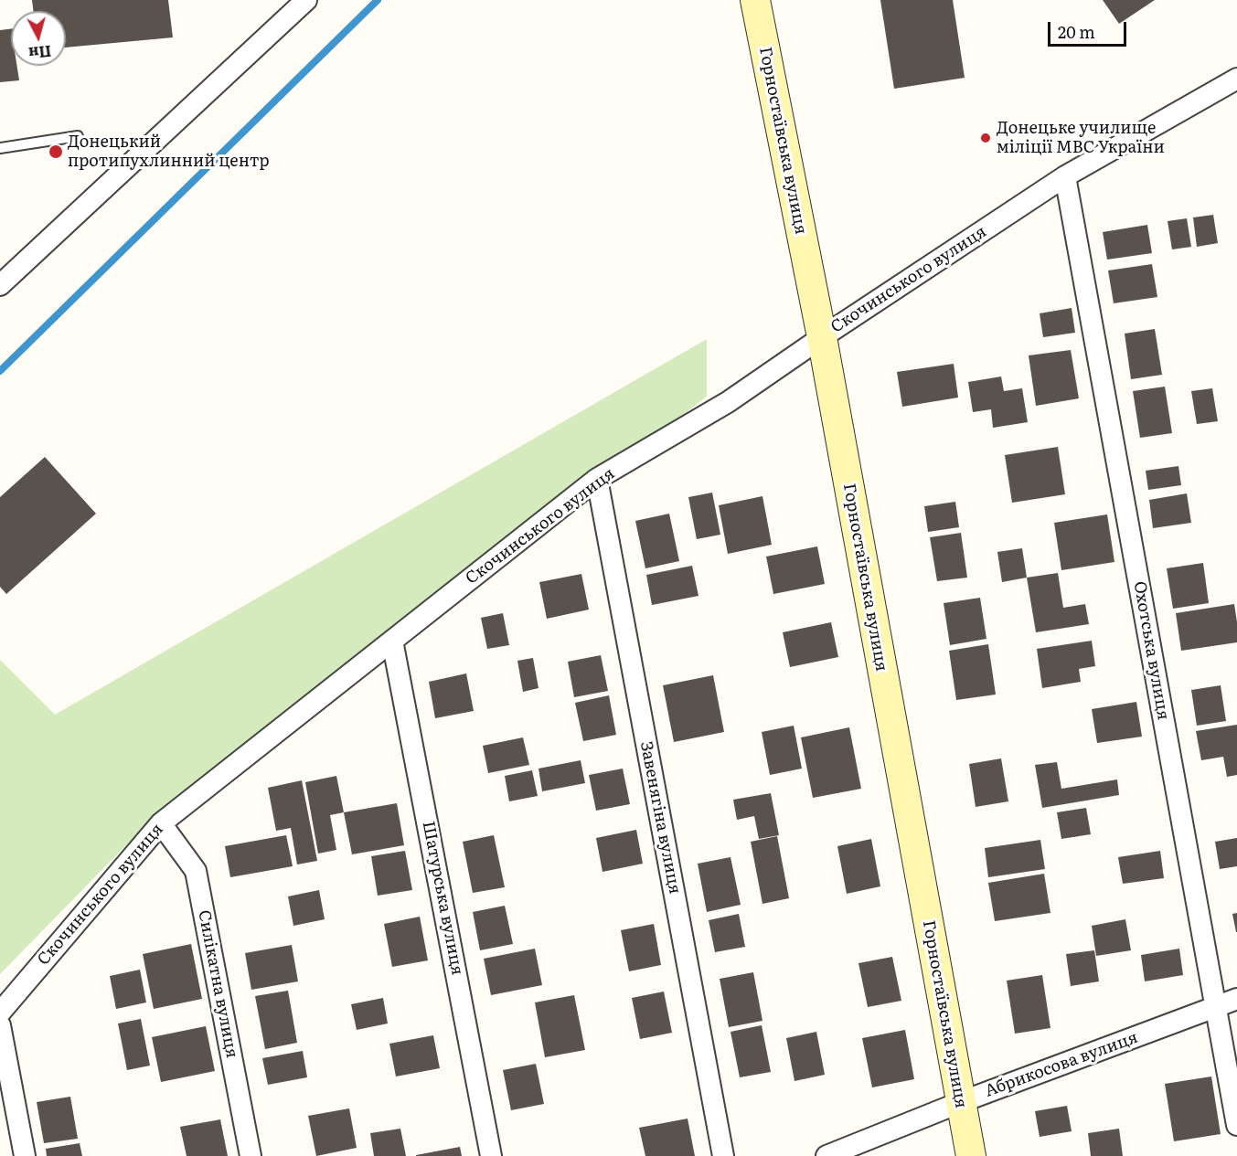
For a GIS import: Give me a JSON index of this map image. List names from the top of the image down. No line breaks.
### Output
{"streets":{"main road":["Горностаївська вулиця"],"street":["Скочинського вулиця","Охотська вулиця","Завенягіна вулиця","Шатурська вулиця","Силікатна вулиця","Абрикосова вулиця"]},"crossings":[["Горностаївська вулиця","Скочинського вулиця"],["Горностаївська вулиця","Абрикосова вулиця"],["Скочинського вулиця","Охотська вулиця"],["Скочинського вулиця","Завенягіна вулиця"],["Скочинського вулиця","Шатурська вулиця"],["Скочинського вулиця","Силікатна вулиця"],["Охотська вулиця","Абрикосова вулиця"]],"places":["Донецьке училище міліції МВС України","Донецький протипухлинний центр"],"scale_bar":"20 m","north":"bottom"}
